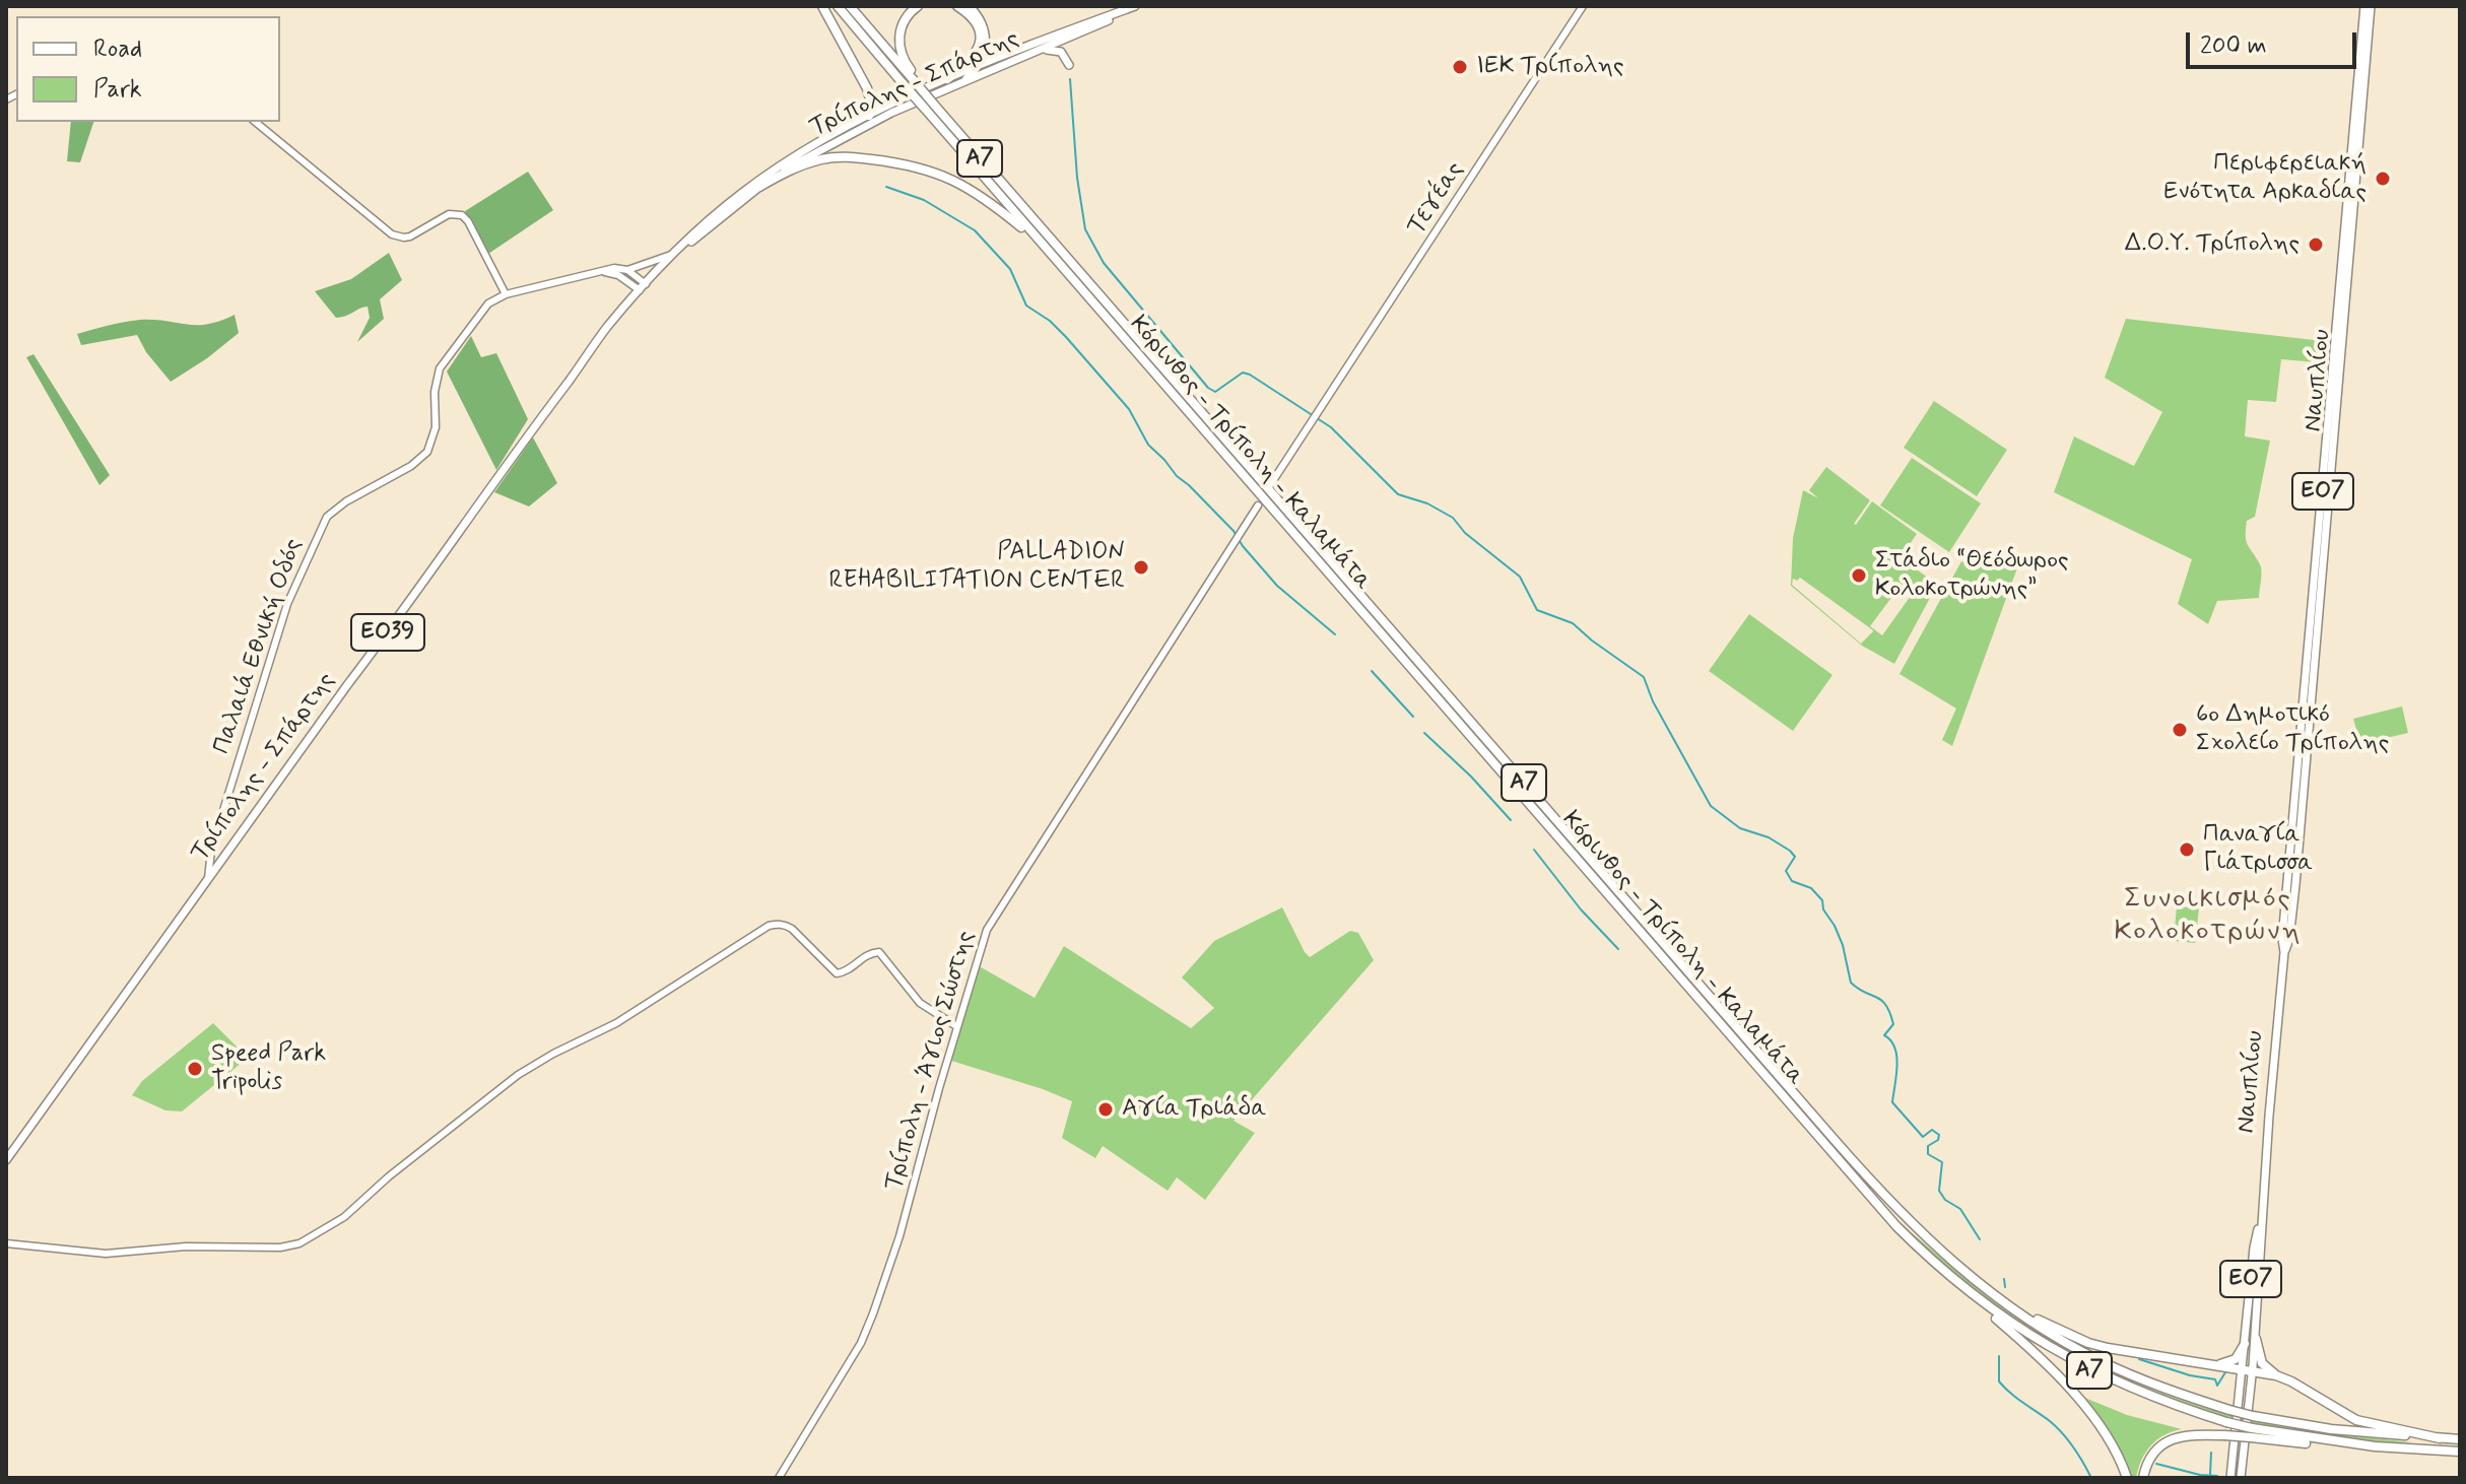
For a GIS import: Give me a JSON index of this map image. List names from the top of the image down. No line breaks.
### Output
{"streets":{"highway":["Α7","Κόρινθος - Τρίπολη - Καλαμάτα"],"main road":["Τρίπολης - Σπάρτης","Τεγέας","Ναυπλίου","ΕΟ7","ΕΟ39","Παλαιά Εθνική Οδός","Τρίπολη - Άγιος Σώστης"]},"crossings":[["Τρίπολης - Σπάρτης","Παλαιά Εθνική Οδός"],["Ναυπλίου","ΕΟ7"]],"districts":["Συνοικισμός Κολοκοτρώνη"],"places":["ΙΕΚ Τρίπολης","Περιφερειακή Ενότητα Αρκαδίας","Δ.Ο.Υ. Τρίπολης","PALLADION REHABILITATION CENTER","Στάδιο “Θεόδωρος Κολοκοτρώνης”","6ο Δημοτικό Σχολείο Τρίπολης","Παναγία Γιάτρισσα","Speed Park Tripolis","Αγία Τριάδα"],"legend":["Road","Park"],"scale_bar":"200 m"}
